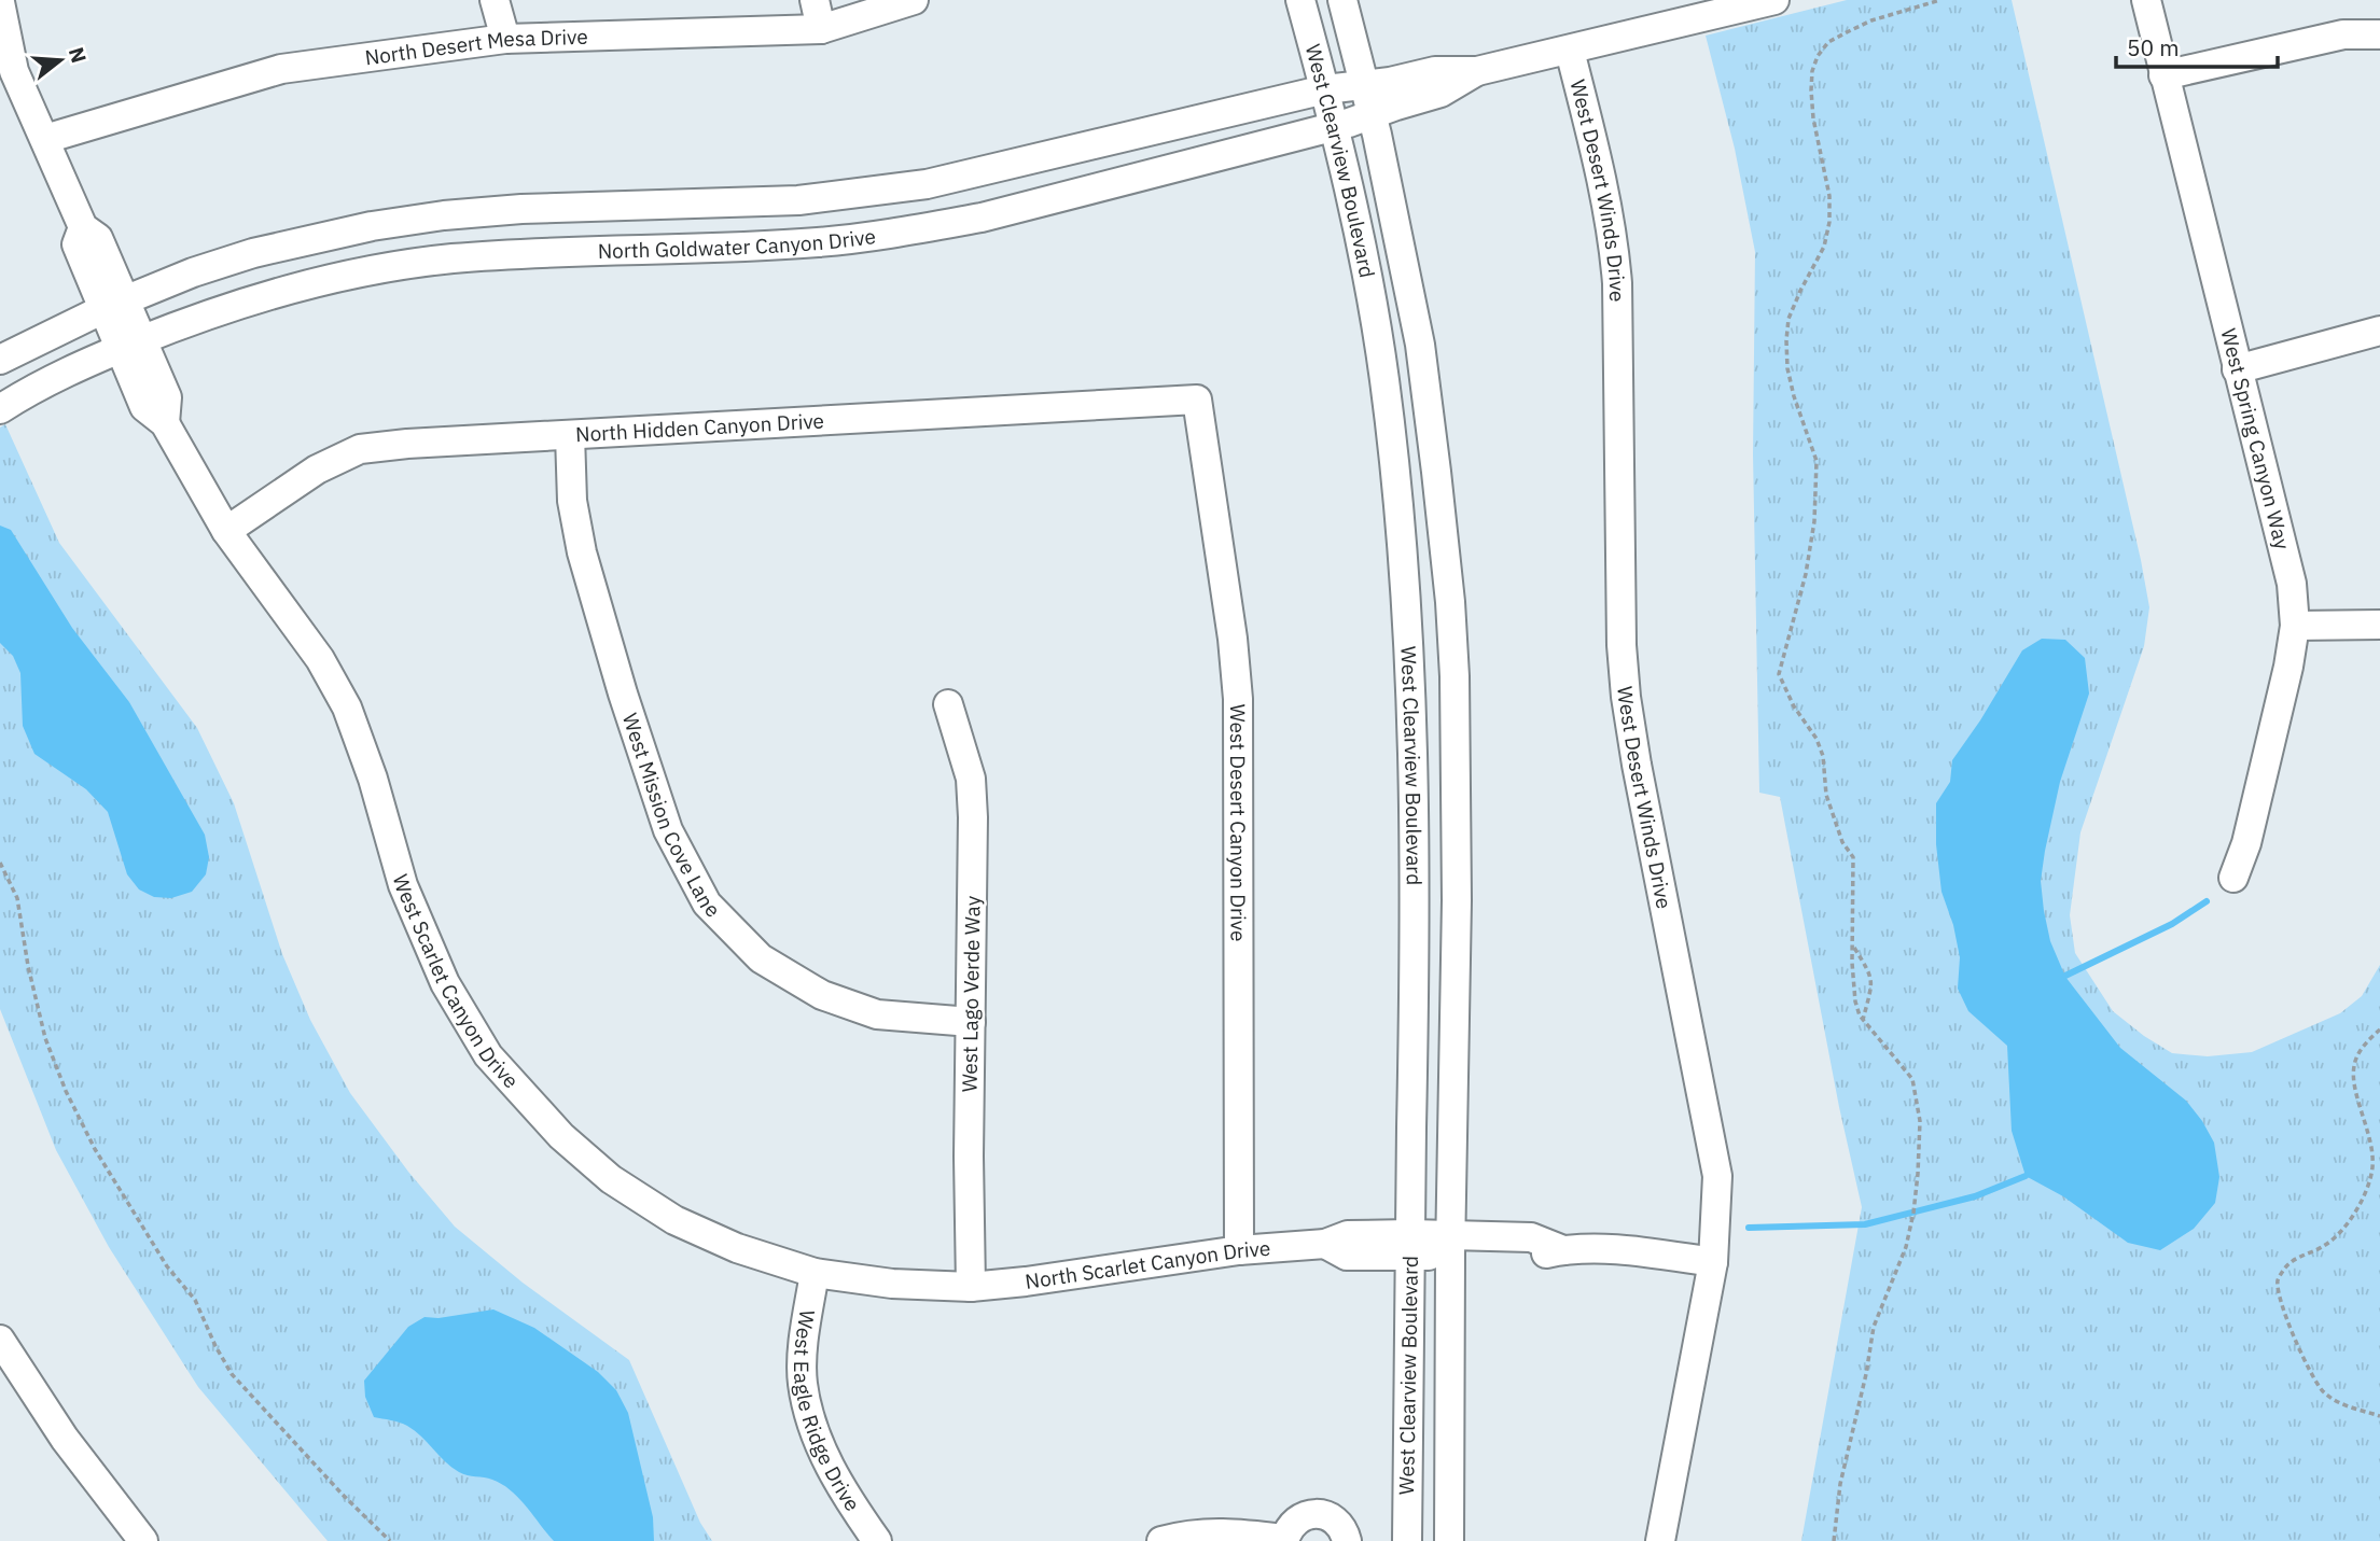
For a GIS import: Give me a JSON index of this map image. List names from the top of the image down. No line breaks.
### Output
{"streets":{"street":["North Desert Mesa Drive","West Clearview Boulevard","West Desert Winds Drive","North Goldwater Canyon Drive","North Hidden Canyon Drive","West Spring Canyon Way","West Mission Cove Lane","West Desert Canyon Drive","West Scarlet Canyon Drive","West Lago Verde Way","North Scarlet Canyon Drive","West Eagle Ridge Drive"]},"crossings":[["North Desert Mesa Drive","West Scarlet Canyon Drive"],["West Clearview Boulevard","North Goldwater Canyon Drive"],["West Clearview Boulevard","North Scarlet Canyon Drive"],["West Desert Winds Drive","North Goldwater Canyon Drive"],["West Desert Winds Drive","North Scarlet Canyon Drive"],["North Goldwater Canyon Drive","West Scarlet Canyon Drive"],["North Hidden Canyon Drive","West Mission Cove Lane"],["North Hidden Canyon Drive","West Desert Canyon Drive"],["North Hidden Canyon Drive","West Scarlet Canyon Drive"],["West Mission Cove Lane","West Lago Verde Way"],["West Desert Canyon Drive","North Scarlet Canyon Drive"],["West Scarlet Canyon Drive","West Lago Verde Way"],["West Scarlet Canyon Drive","North Scarlet Canyon Drive"],["West Scarlet Canyon Drive","West Eagle Ridge Drive"],["West Lago Verde Way","North Scarlet Canyon Drive"]],"scale_bar":"50 m","north":"right"}
